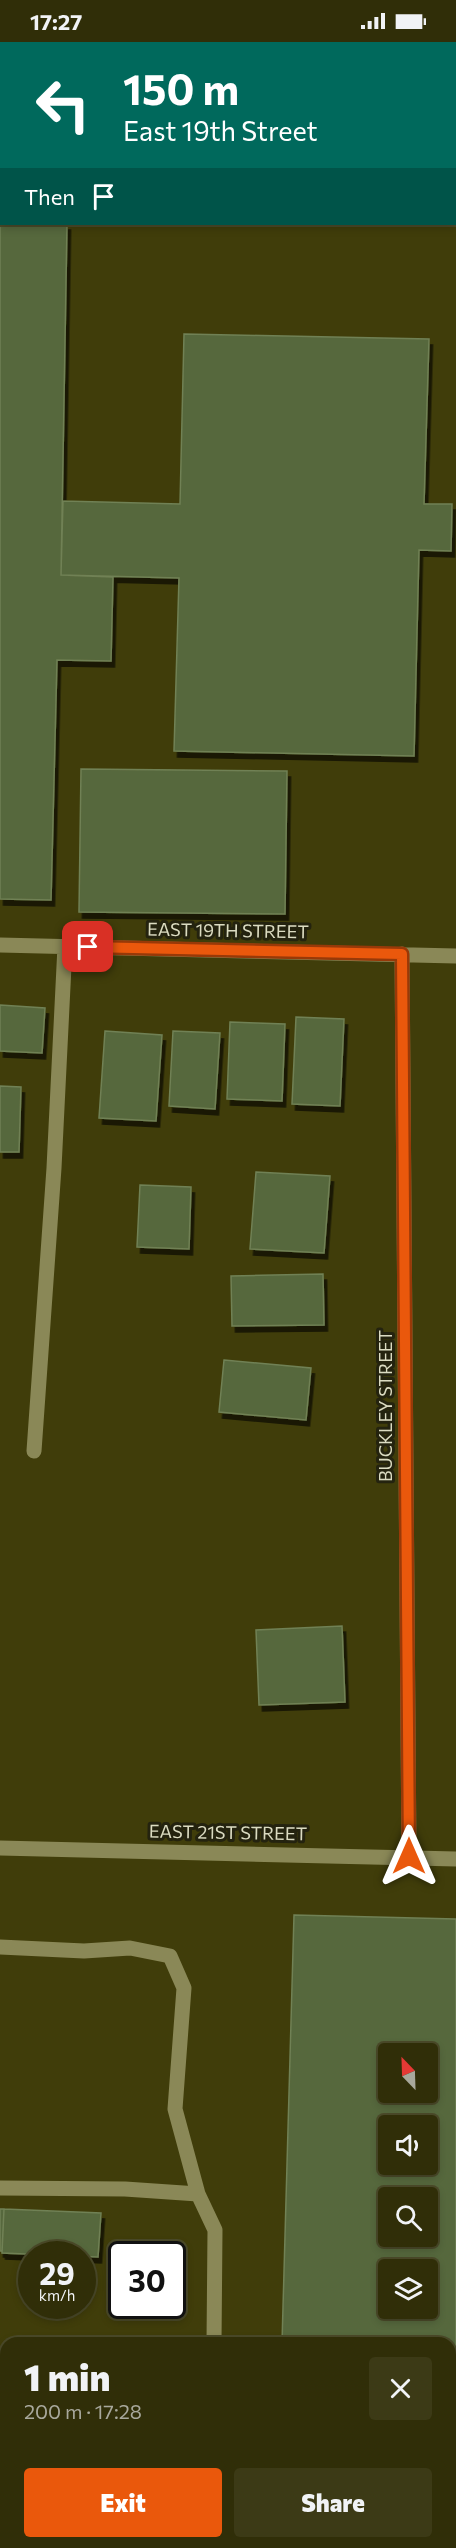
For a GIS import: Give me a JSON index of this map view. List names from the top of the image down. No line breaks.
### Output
{"streets":{"street":["EAST 19TH STREET","BUCKLEY STREET","EAST 21ST STREET"]},"crossings":[["EAST 19TH STREET","BUCKLEY STREET"],["BUCKLEY STREET","EAST 21ST STREET"]],"north":"top left","page":{"status":"17:27","turn":["150 m","East 19th Street"],"then":"Then","speed":"29 km/h","limit":"30","heading":["1 min","200 m · 17:28"],"buttons":["Exit","Share"]}}
